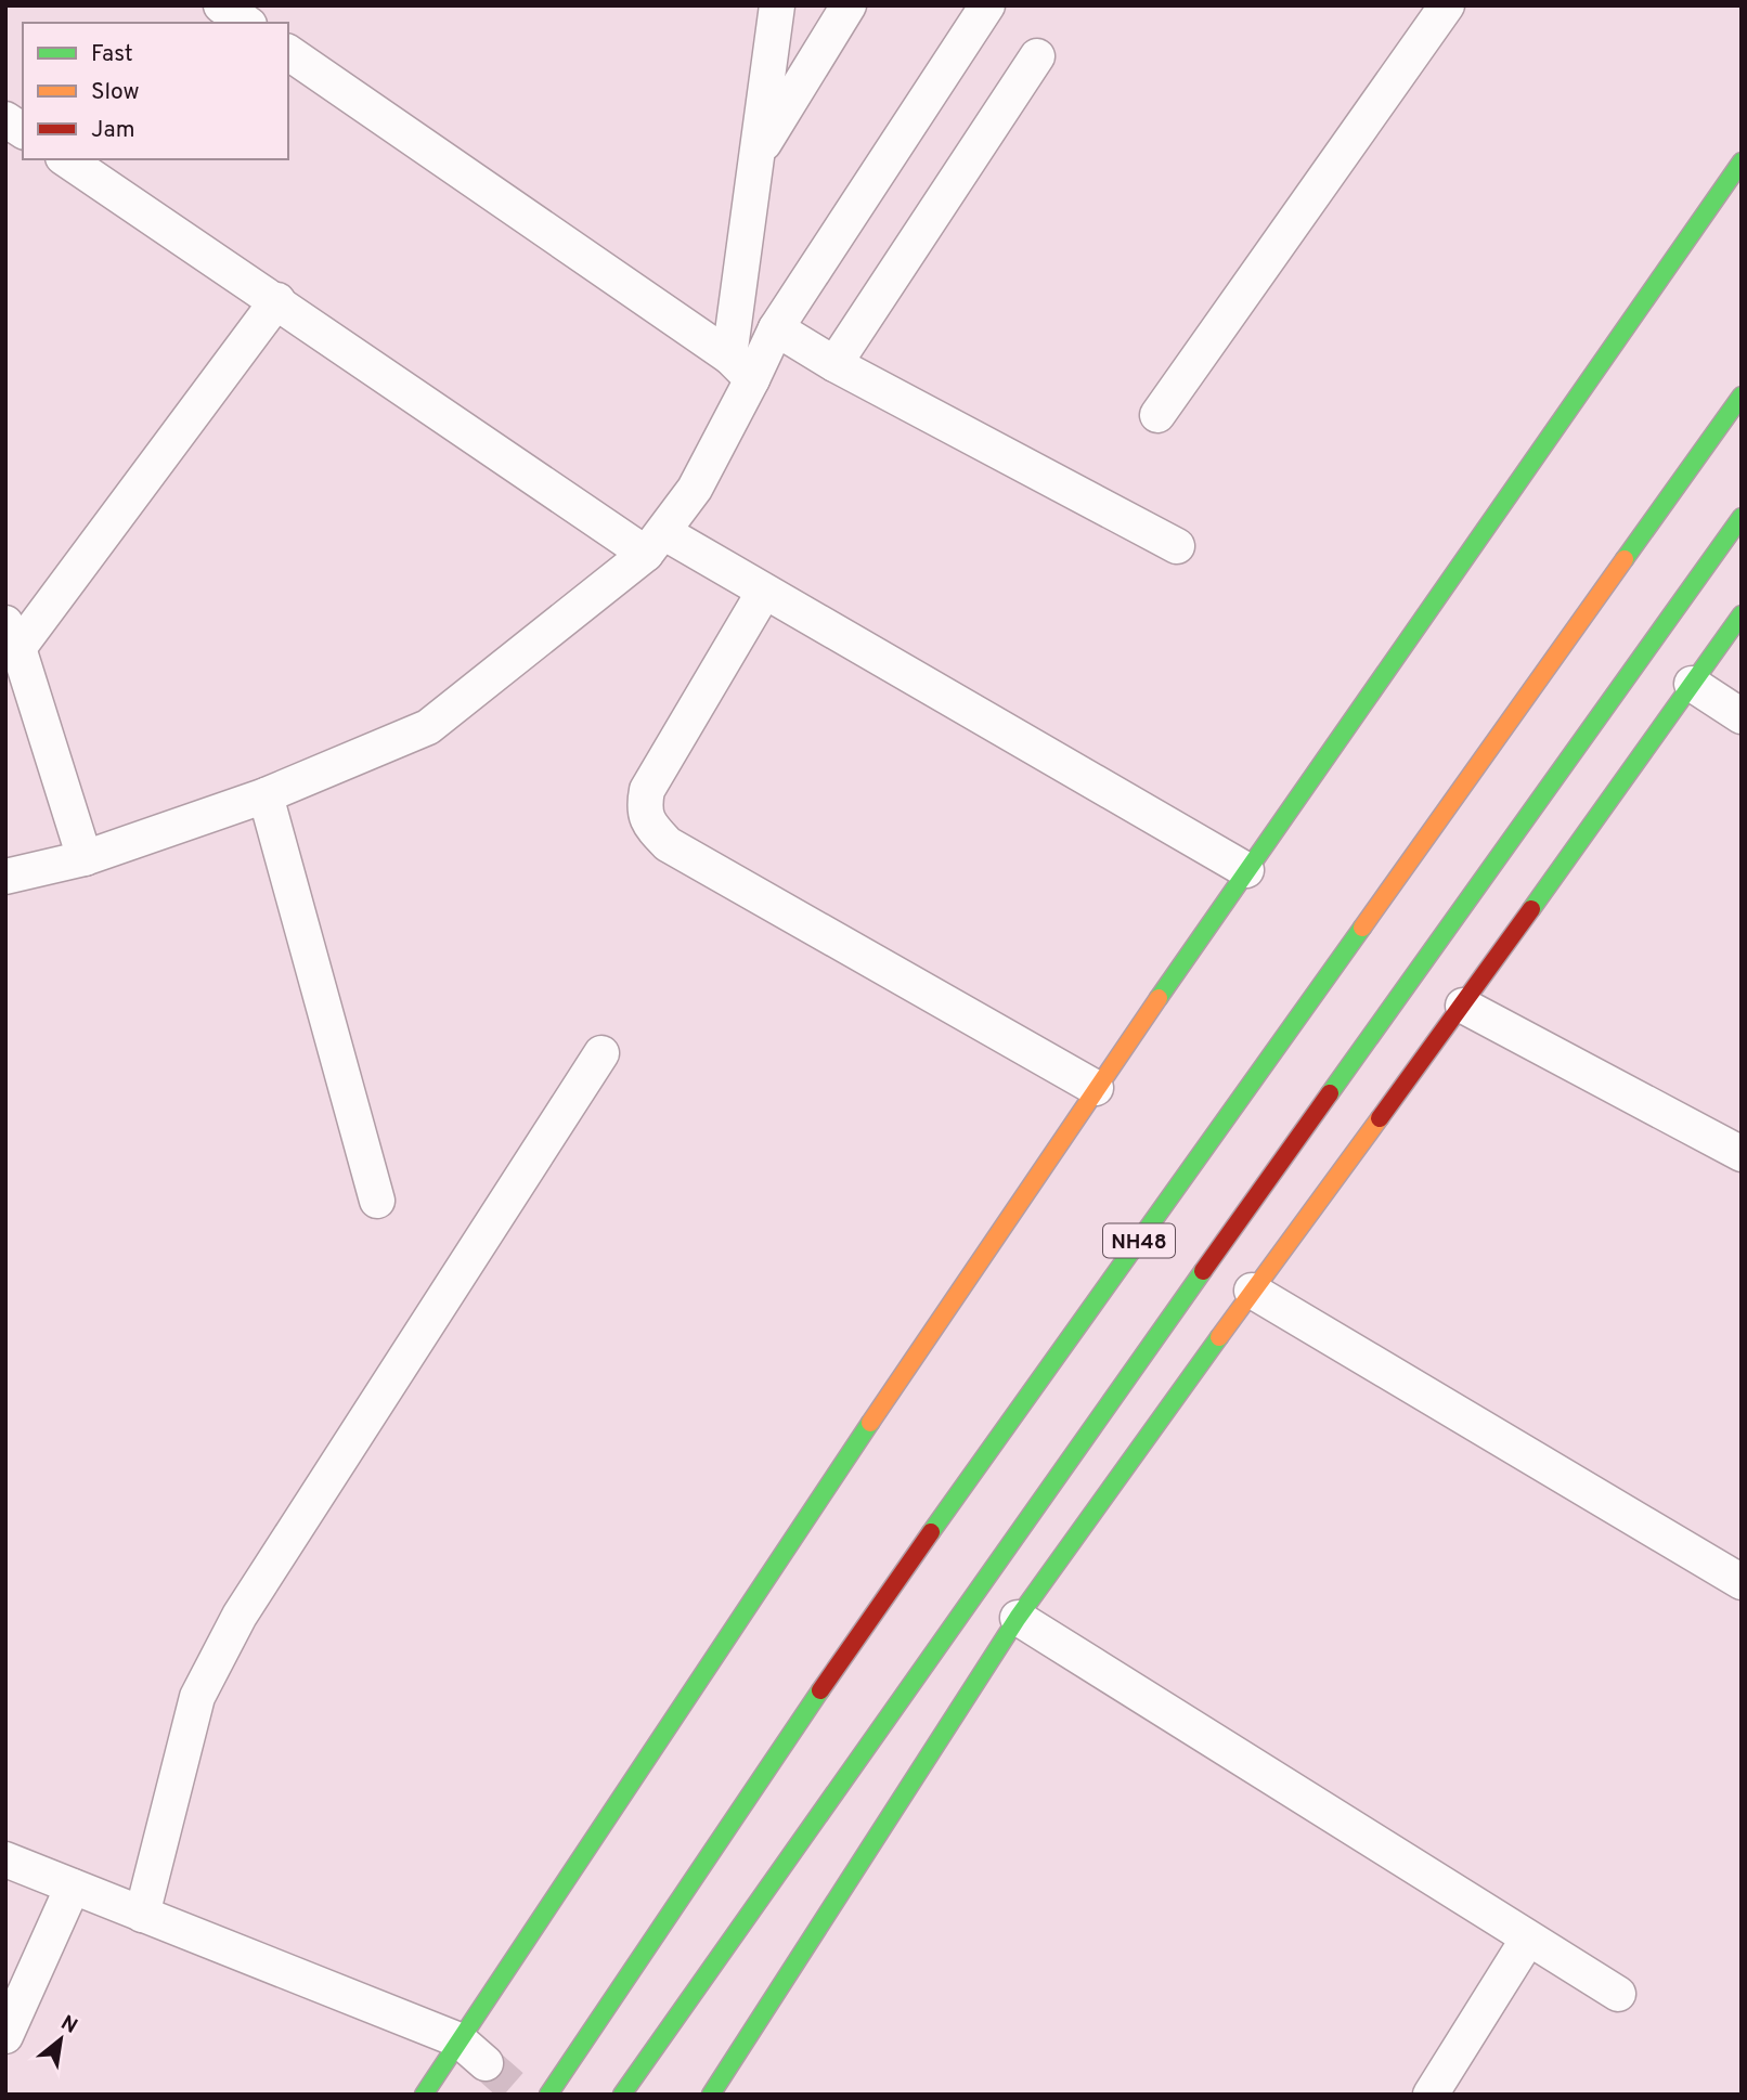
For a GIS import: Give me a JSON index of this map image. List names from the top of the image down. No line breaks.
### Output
{"streets":{"highway":["NH48"]},"legend":["Fast","Slow","Jam"],"north":"top right"}
